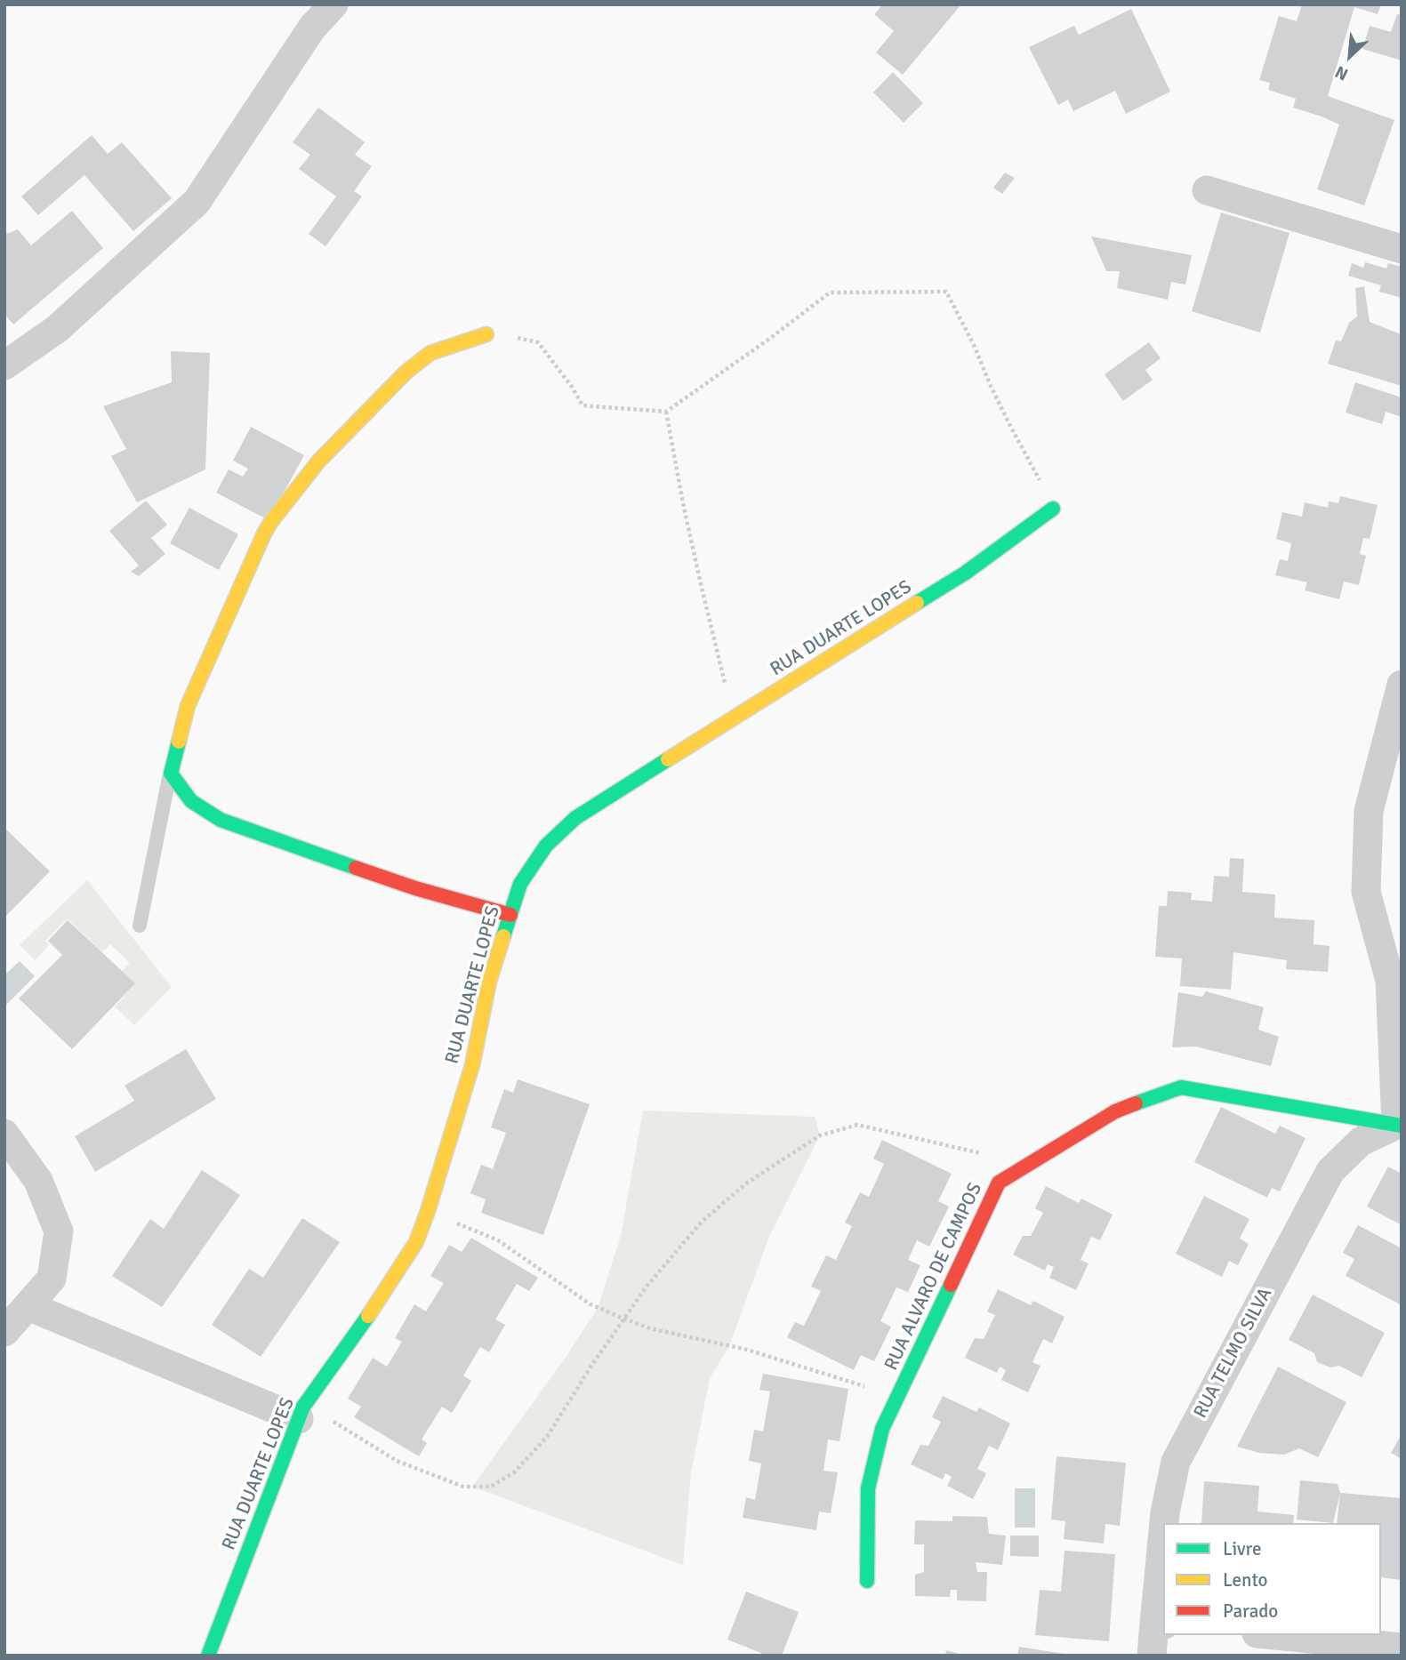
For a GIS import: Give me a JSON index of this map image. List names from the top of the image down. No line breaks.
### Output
{"streets":{"street":["RUA DUARTE LOPES","RUA ALVARO DE CAMPOS","RUA TELMO SILVA"]},"crossings":[["RUA ALVARO DE CAMPOS","RUA TELMO SILVA"]],"legend":["Livre","Lento","Parado"],"north":"bottom left"}
